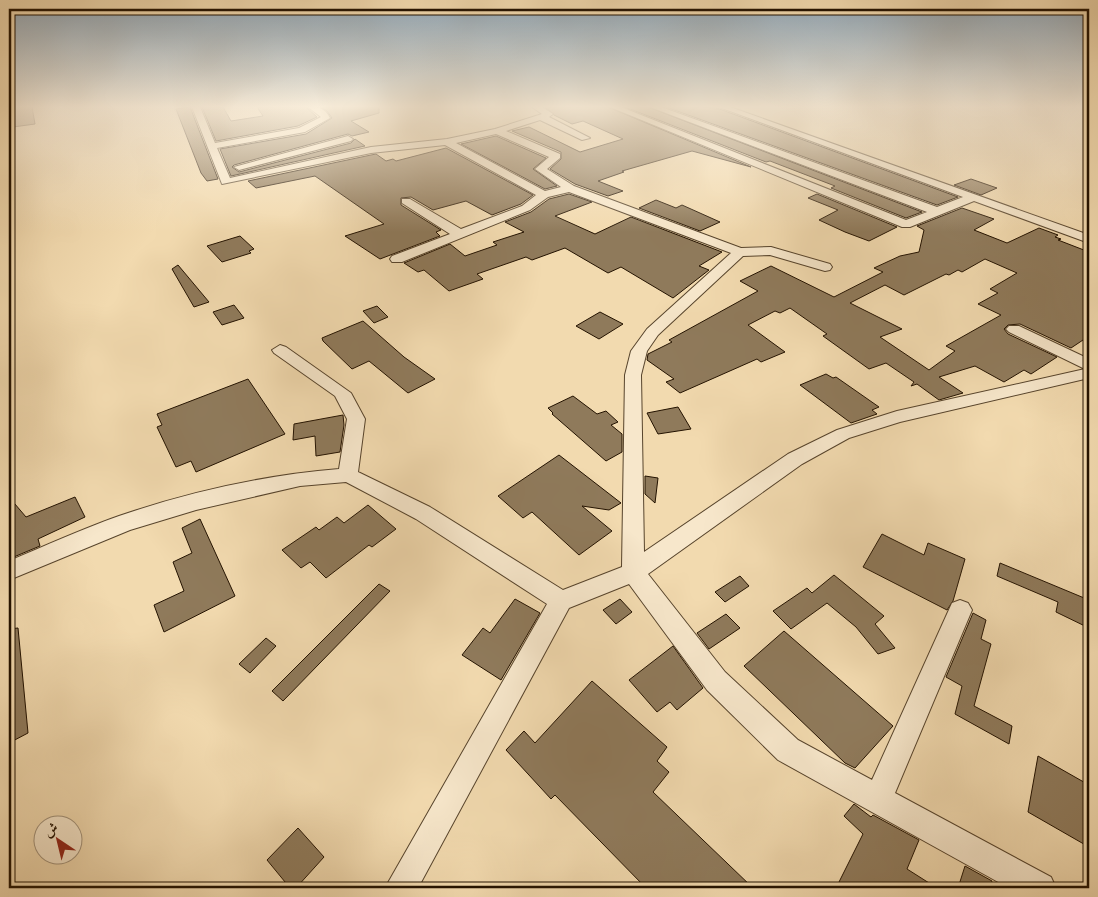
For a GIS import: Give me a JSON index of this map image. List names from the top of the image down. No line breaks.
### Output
{"north":"top left"}
